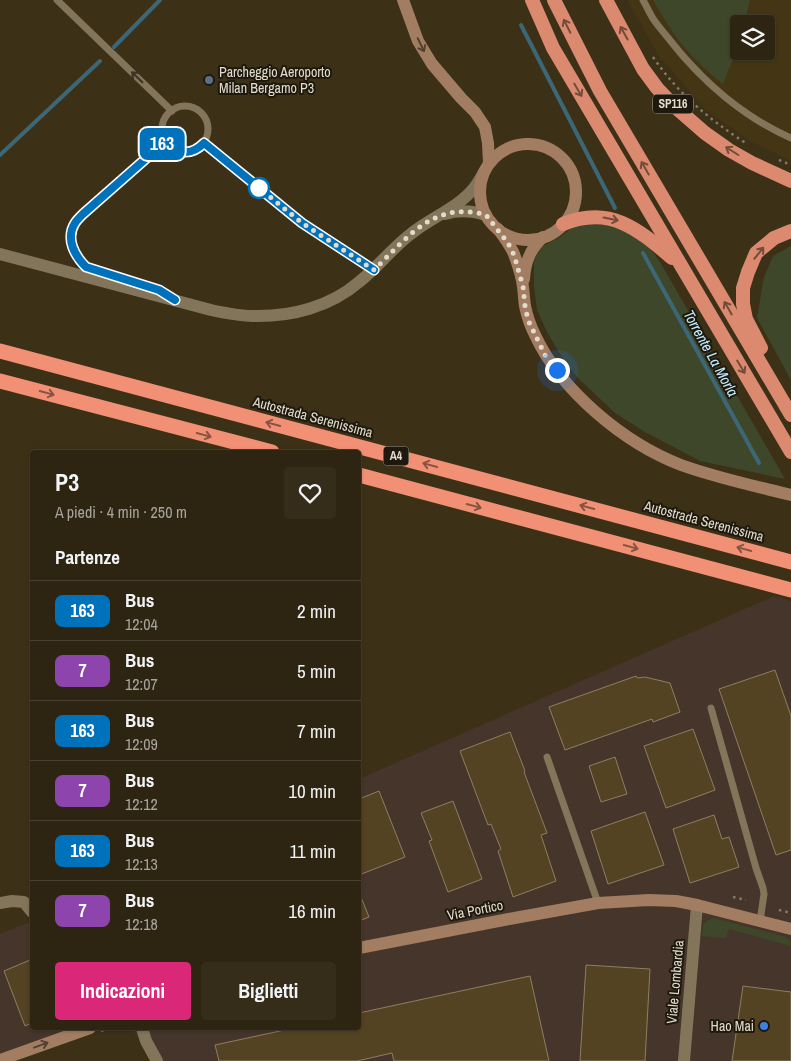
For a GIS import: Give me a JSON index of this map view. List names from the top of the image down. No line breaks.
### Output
{"streets":{"highway":["SP116","Autostrada Serenissima","A4"],"main road":["Via Portico"],"street":["Viale Lombardia"]},"crossings":[["Via Portico","Viale Lombardia"]],"water":["Torrente La Morla"],"places":["Parcheggio Aeroporto Milan Bergamo P3","Hao Mai"],"lines":["bus line 163"],"page":{"on_map":"163","heading":[["P3","A piedi · 4 min · 250 m"],"Partenze"],"list":[{"mark":"163","name":"Bus","note":"12:04","value":"2 min"},{"mark":"7","name":"Bus","note":"12:07","value":"5 min"},{"mark":"163","name":"Bus","note":"12:09","value":"7 min"},{"mark":"7","name":"Bus","note":"12:12","value":"10 min"},{"mark":"163","name":"Bus","note":"12:13","value":"11 min"},{"mark":"7","name":"Bus","note":"12:18","value":"16 min"}],"buttons":["Indicazioni","Biglietti"]}}
